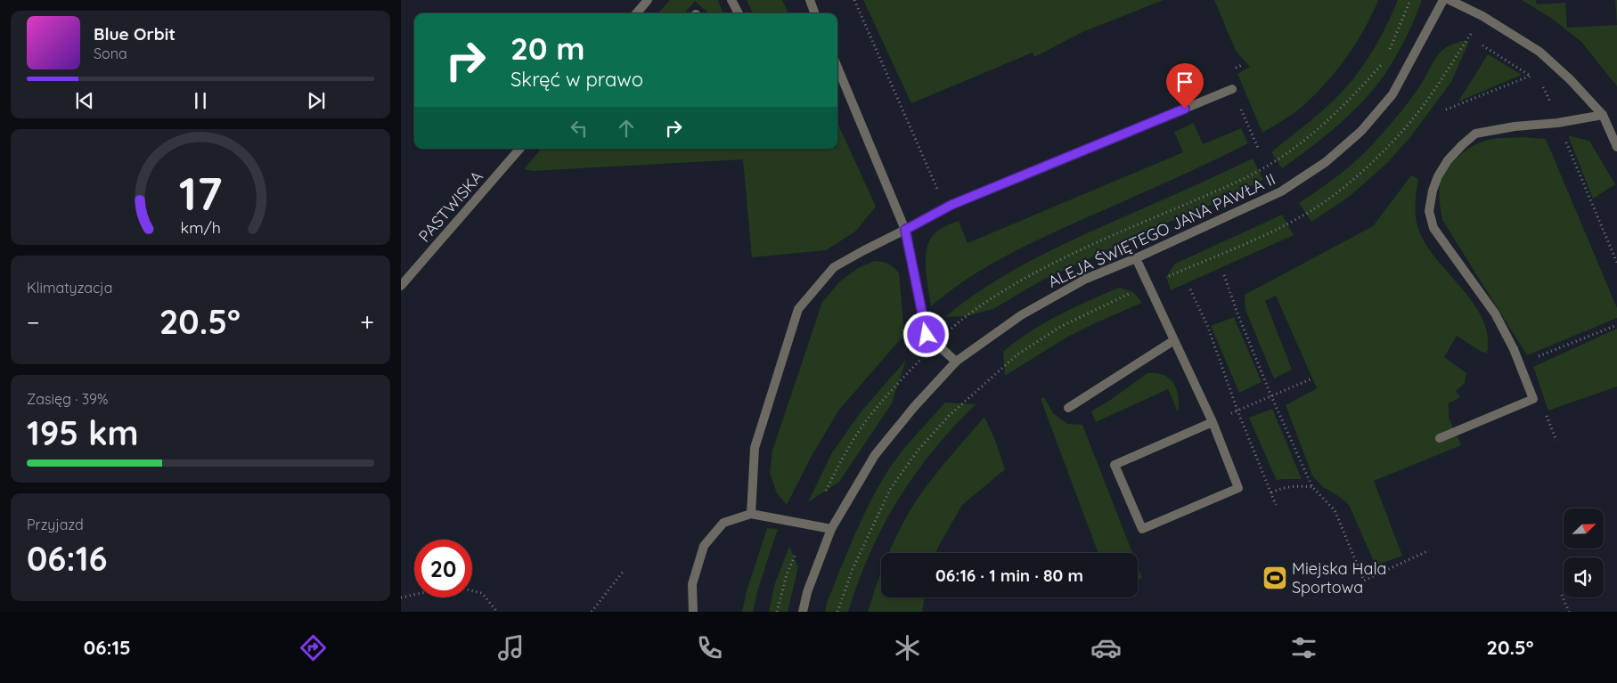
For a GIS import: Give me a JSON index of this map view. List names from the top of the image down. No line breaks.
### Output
{"streets":{"street":["PASTWISKA","ALEJA ŚWIĘTEGO JANA PAWŁA II"]},"places":{"sports":["Miejska Hala Sportowa"]},"north":"top right","page":{"turn":["20 m","Skręć w prawo"],"song":["Blue Orbit","Sona"],"tile":["Klimatyzacja",["Zasięg · 39%","195 km"],["Przyjazd","06:16"]],"heat":["−","20.5°","+"],"limit":"20","trip":"06:16 · 1 min · 80 m","tabs":["06:15","20.5°"],"gauge":["17","km/h"]}}
